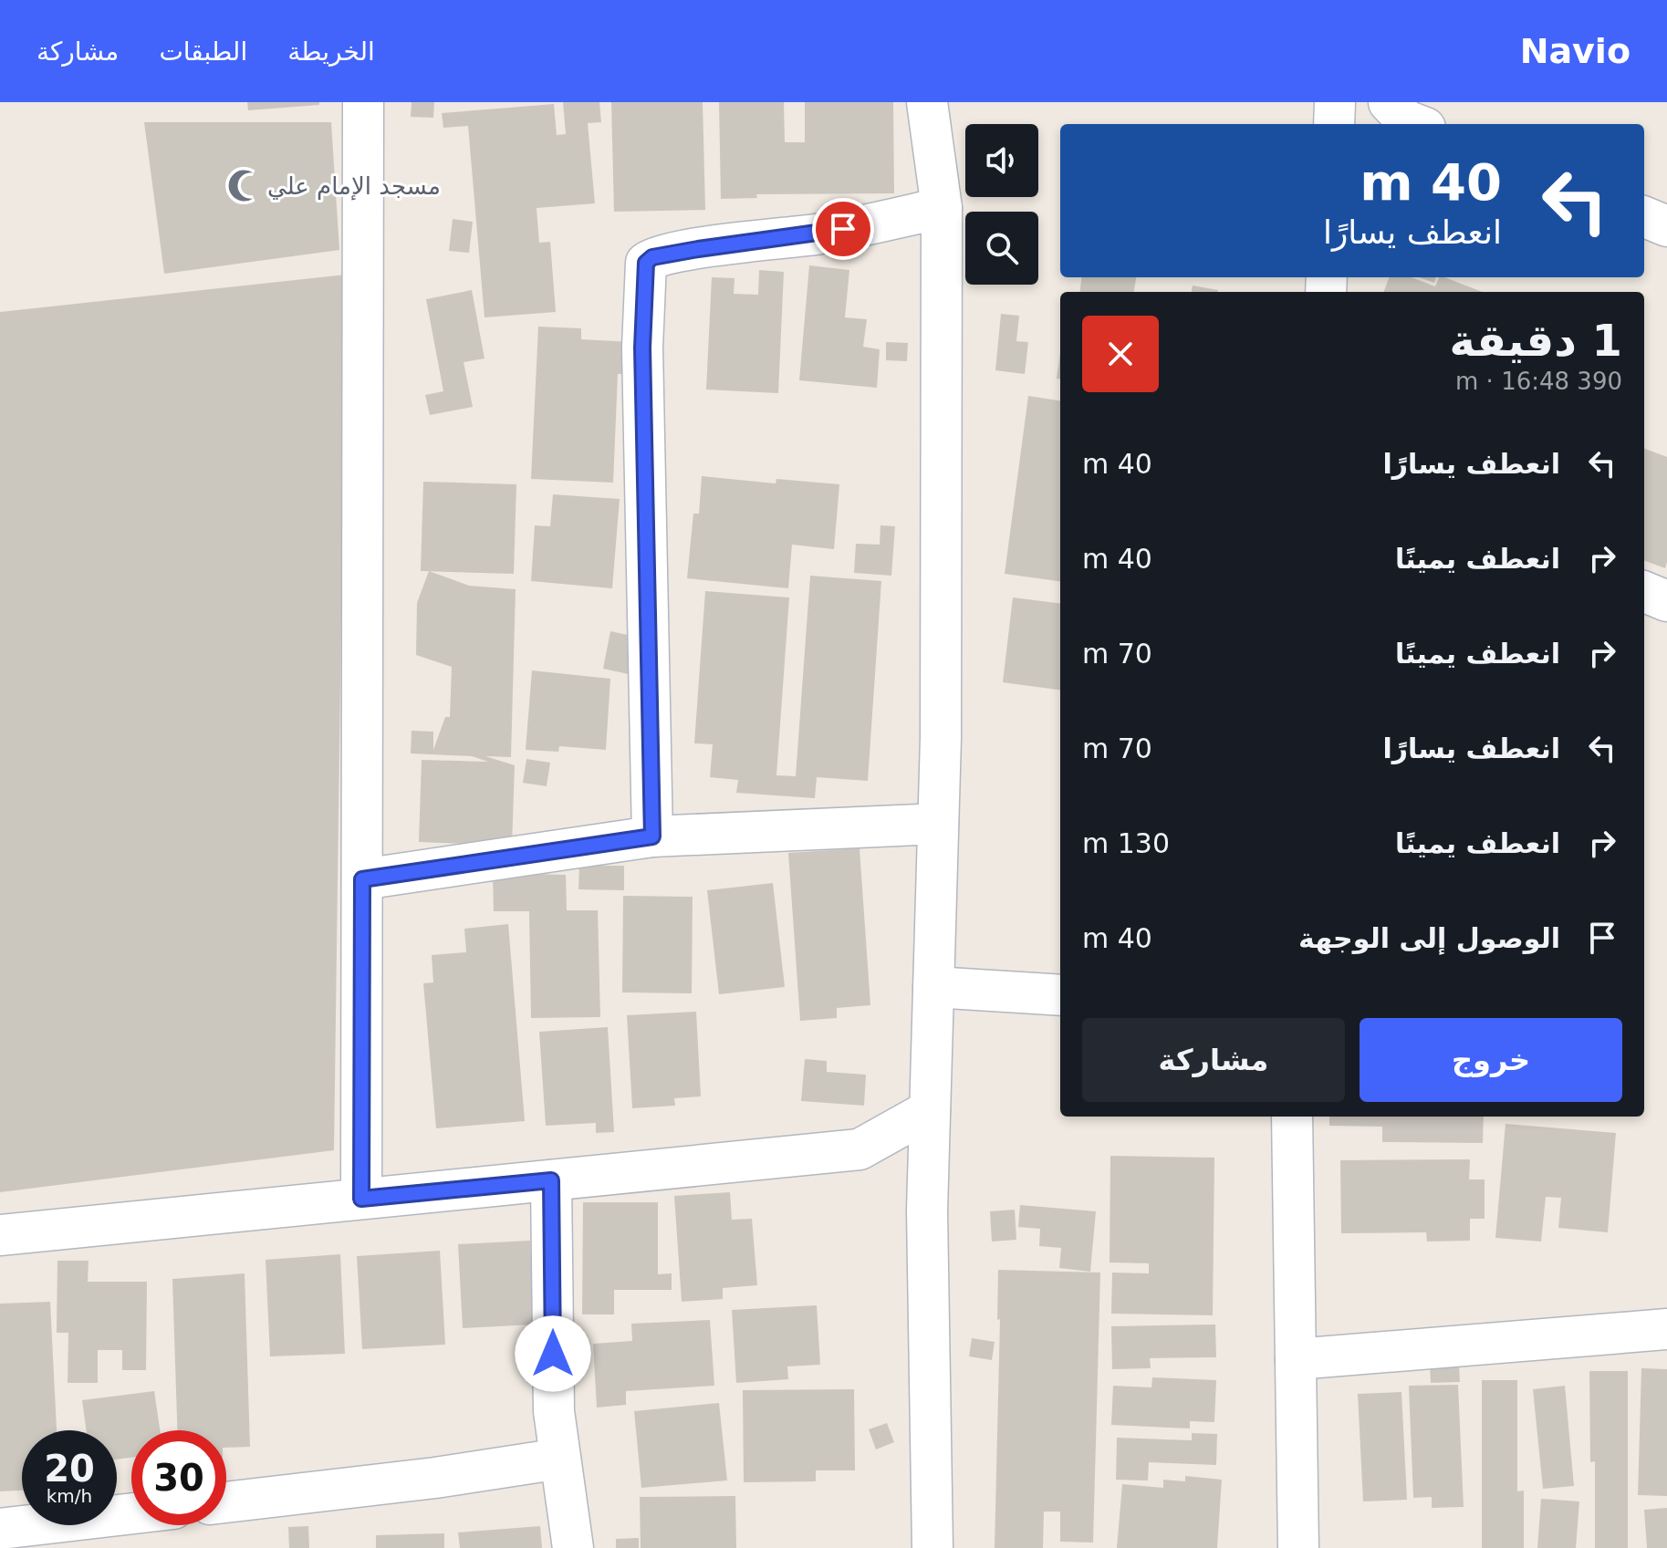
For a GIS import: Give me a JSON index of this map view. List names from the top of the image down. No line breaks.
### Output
{"places":{"mosque":["مسجد الإمام علي"]},"page":{"header":"Navio","nav":["الخريطة","الطبقات","مشاركة"],"turn":["40 m","انعطف يسارًا"],"heading":["1 دقيقة","390 m · 16:48"],"list":[{"name":"انعطف يسارًا","value":"40 m"},{"name":"انعطف يمينًا","value":"40 m"},{"name":"انعطف يمينًا","value":"70 m"},{"name":"انعطف يسارًا","value":"70 m"},{"name":"انعطف يمينًا","value":"130 m"},{"name":"الوصول إلى الوجهة","value":"40 m"}],"buttons":["خروج","مشاركة"],"speed":"20 km/h","limit":"30"}}
